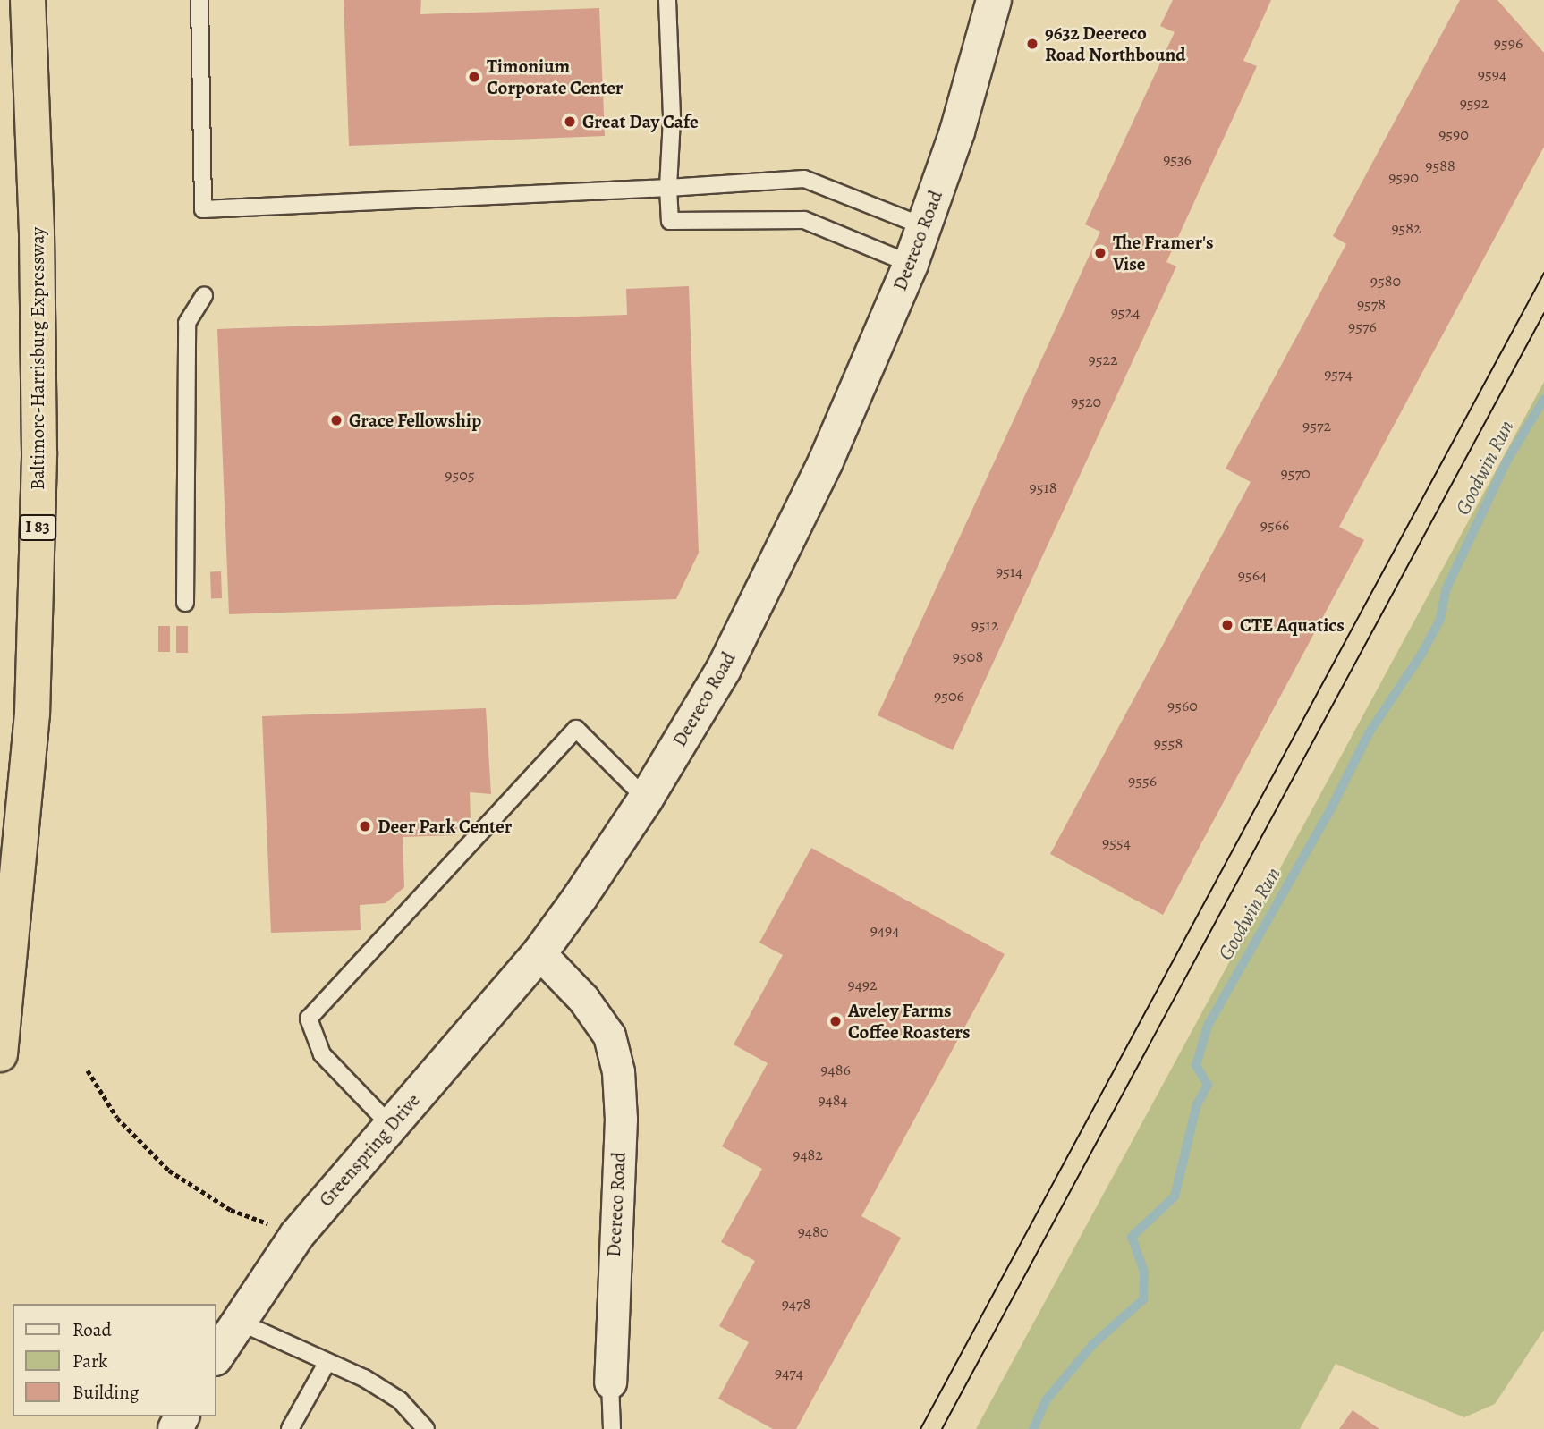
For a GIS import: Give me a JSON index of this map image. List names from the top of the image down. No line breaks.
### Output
{"streets":{"highway":["Baltimore-Harrisburg Expressway","I 83"],"main road":["Deereco Road","Greenspring Drive"]},"crossings":[["Deereco Road","Greenspring Drive"]],"water":["Goodwin Run"],"places":["9632 Deereco Road Northbound","Timonium Corporate Center","Great Day Cafe","The Framer's Vise","Grace Fellowship","CTE Aquatics","Deer Park Center","Aveley Farms Coffee Roasters"],"house_numbers":["9596","9594","9592","9590","9536","9588","9590","9582","9580","9578","9524","9576","9522","9574","9520","9572","9570","9505","9518","9566","9514","9564","9512","9508","9506","9560","9558","9556","9554","9494","9492","9486","9484","9482","9480","9478","9474"],"legend":["Road","Park","Building"]}
